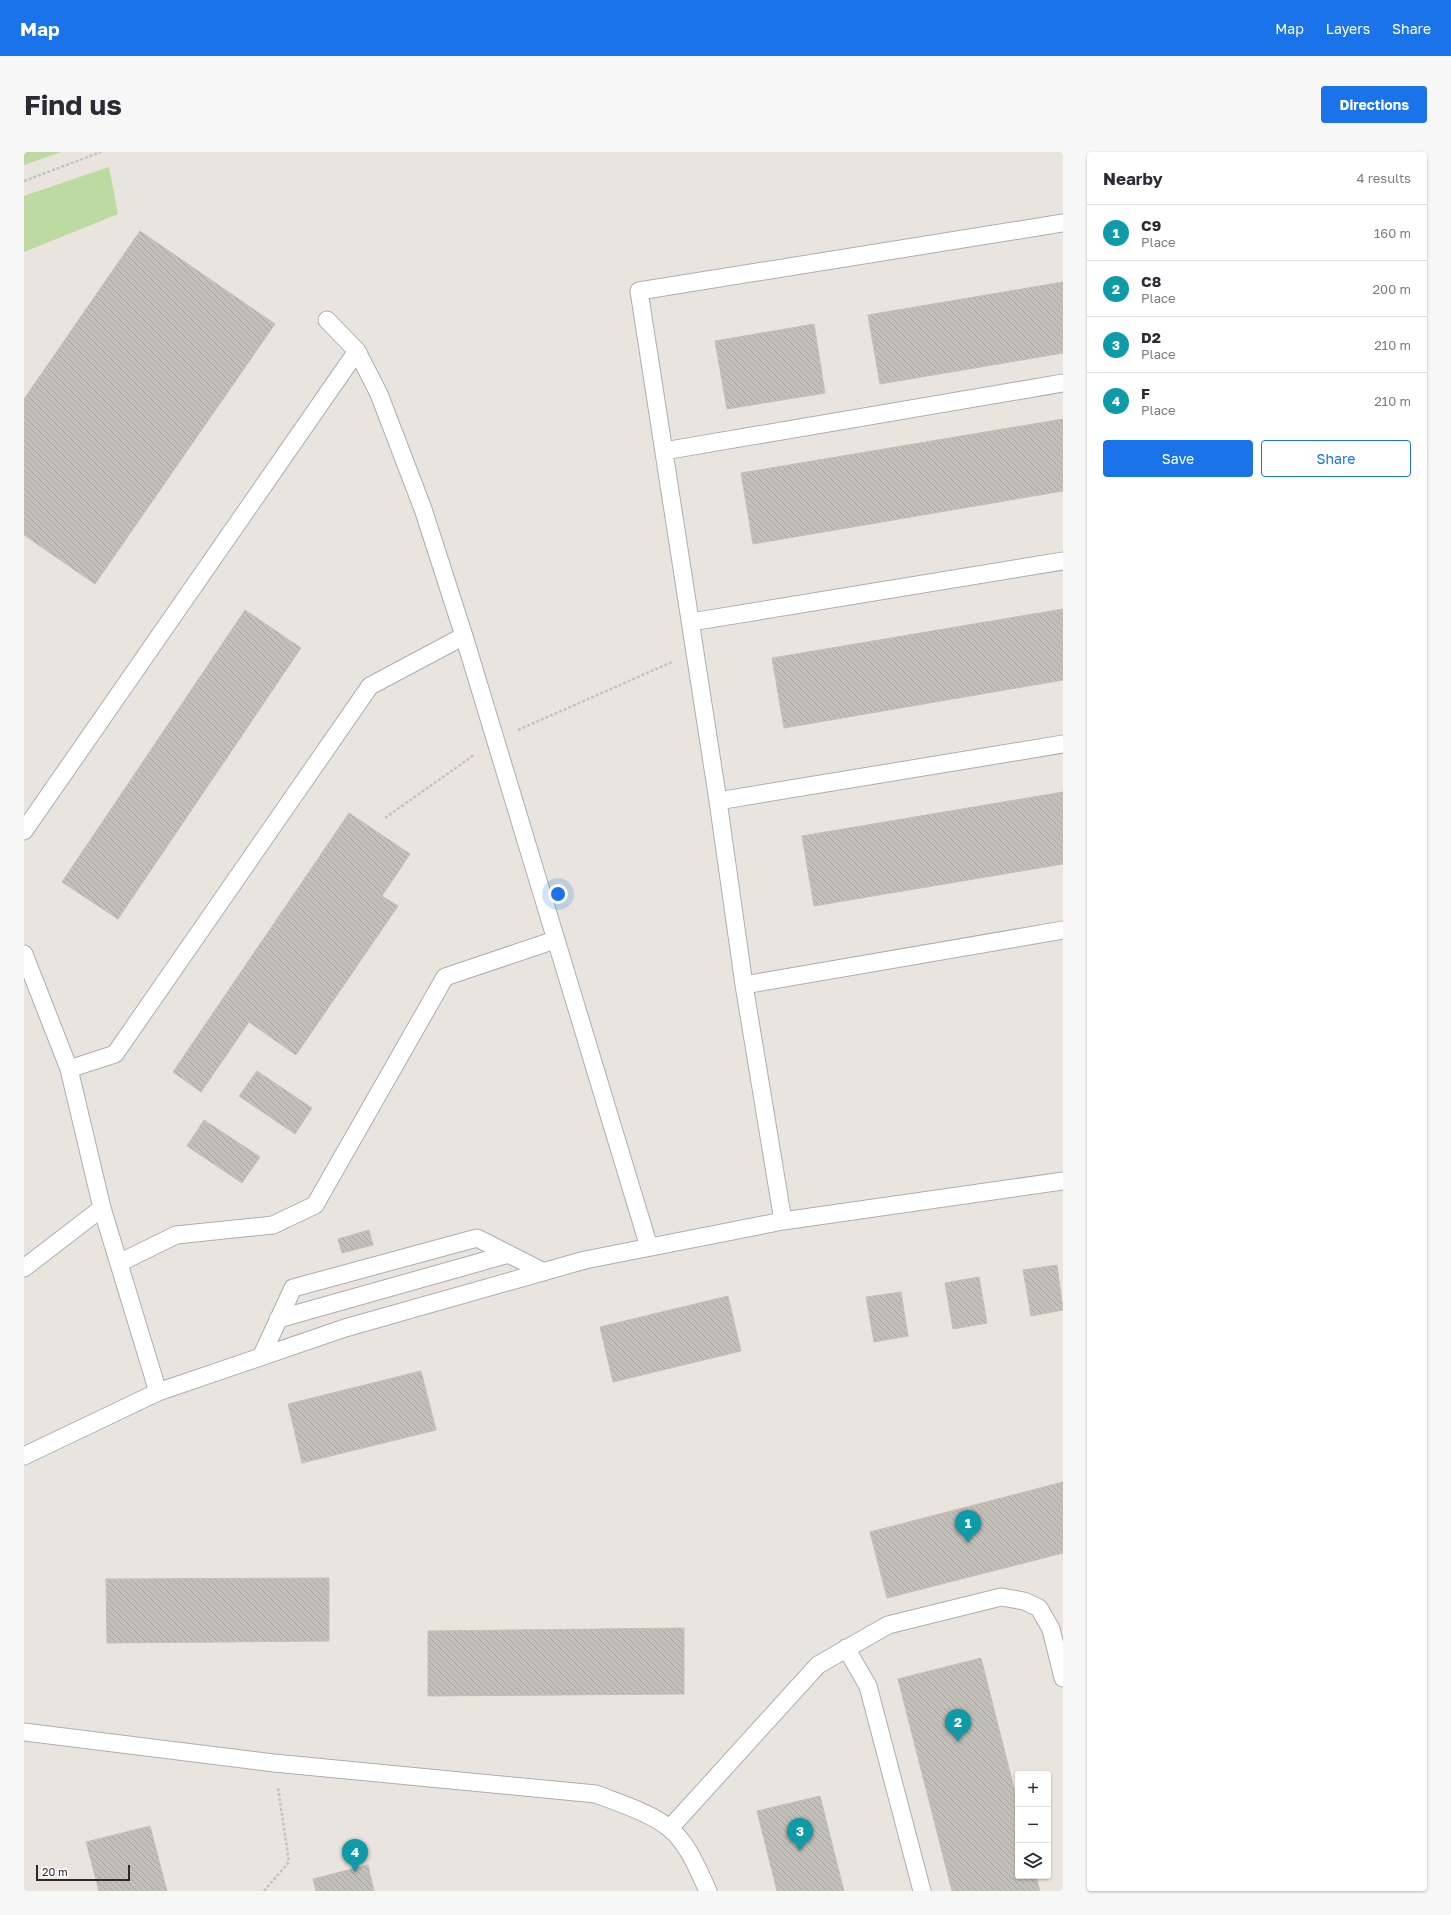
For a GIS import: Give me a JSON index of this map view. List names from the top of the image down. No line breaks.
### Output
{"scale_bar":"20 m","page":{"header":"Map","nav":["Map","Layers","Share"],"buttons":["Directions",["Save","Share"]],"title":"Find us","heading":["Nearby","4 results"],"list":[{"mark":"1","name":"C9","note":"Place","value":"160 m"},{"mark":"2","name":"C8","note":"Place","value":"200 m"},{"mark":"3","name":"D2","note":"Place","value":"210 m"},{"mark":"4","name":"F","note":"Place","value":"210 m"}],"pins":["1","2","3","4"],"map_buttons":["+","−"],"scale":"20 m"}}
